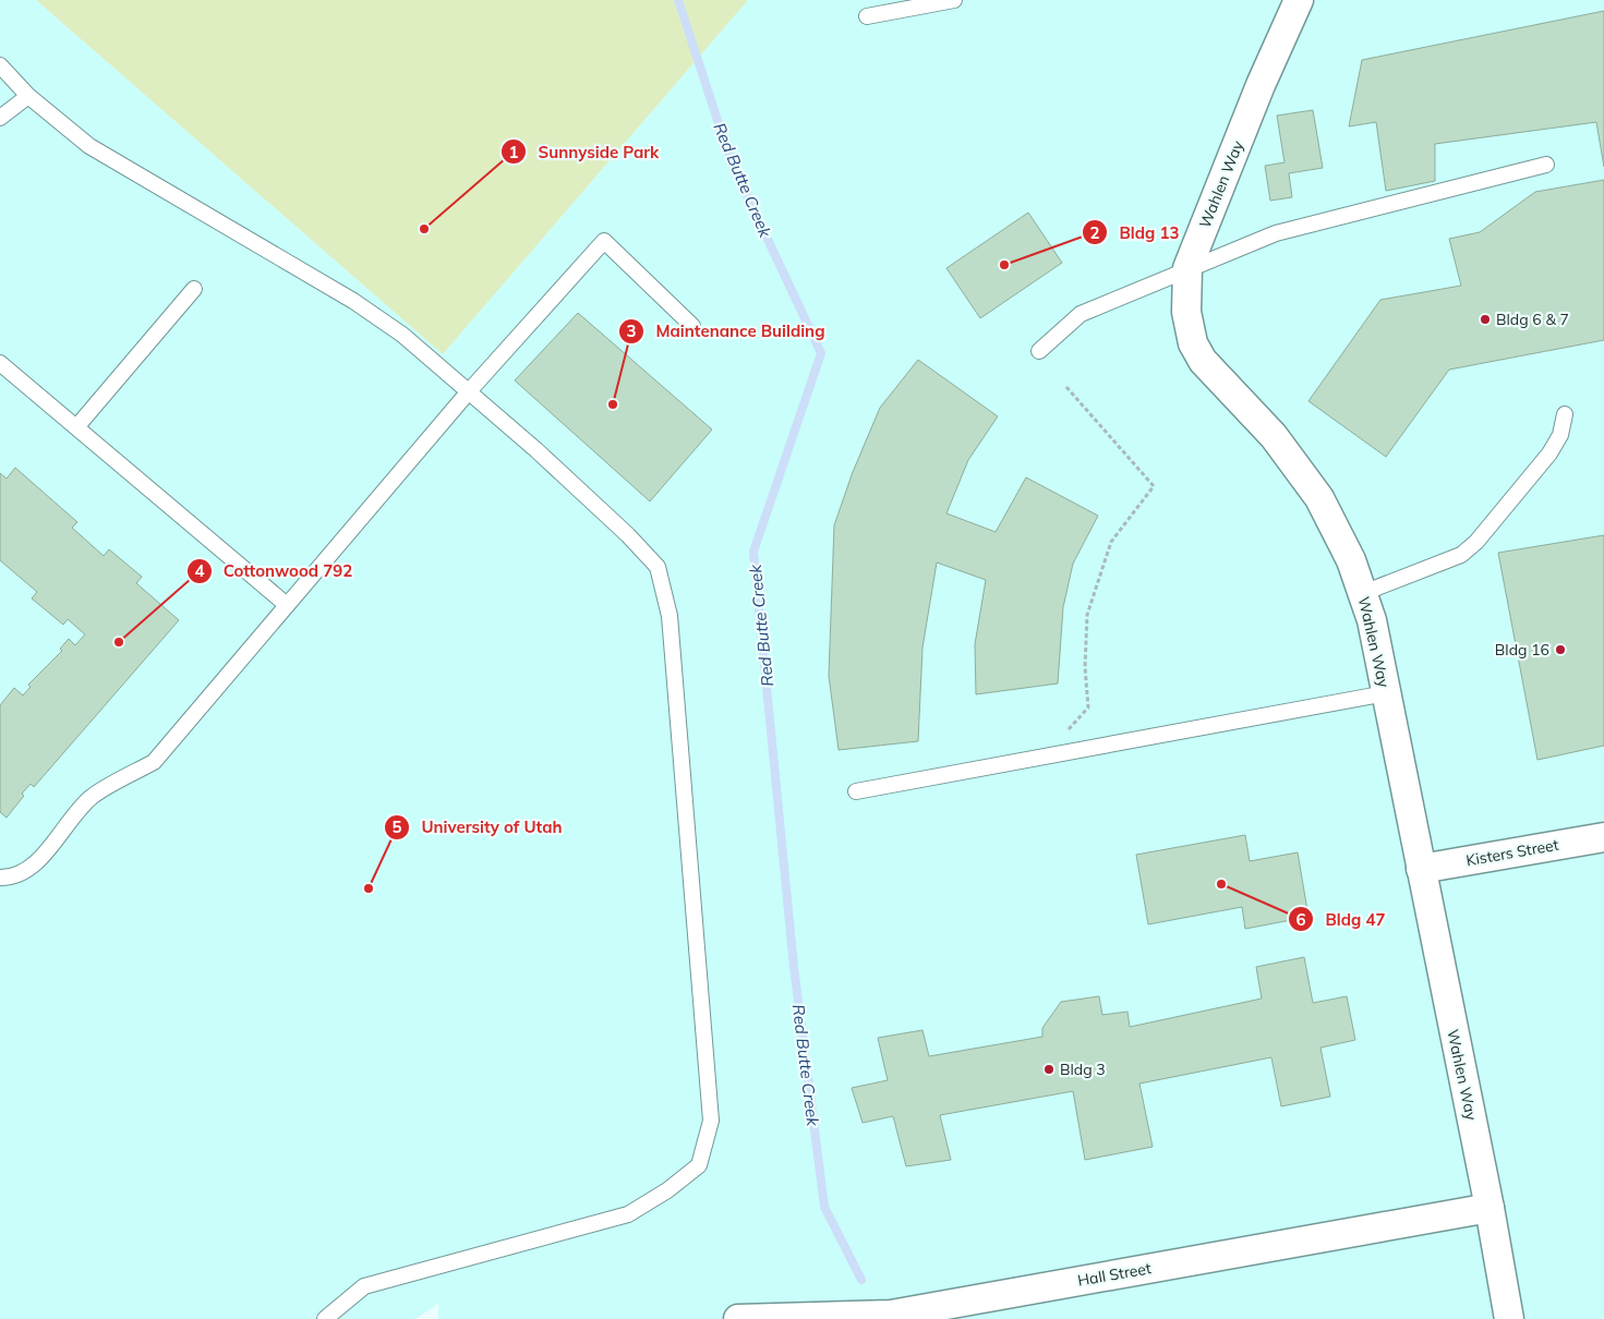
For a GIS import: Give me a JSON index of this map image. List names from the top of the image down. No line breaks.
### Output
{"streets":{"street":["Wahlen Way","Kisters Street","Hall Street"]},"crossings":[["Wahlen Way","Kisters Street"],["Wahlen Way","Hall Street"]],"water":["Red Butte Creek"],"places":["Sunnyside Park","Bldg 13","Bldg 6 & 7","Maintenance Building","Cottonwood 792","Bldg 16","Bldg 47","University of Utah","Bldg 3"]}
